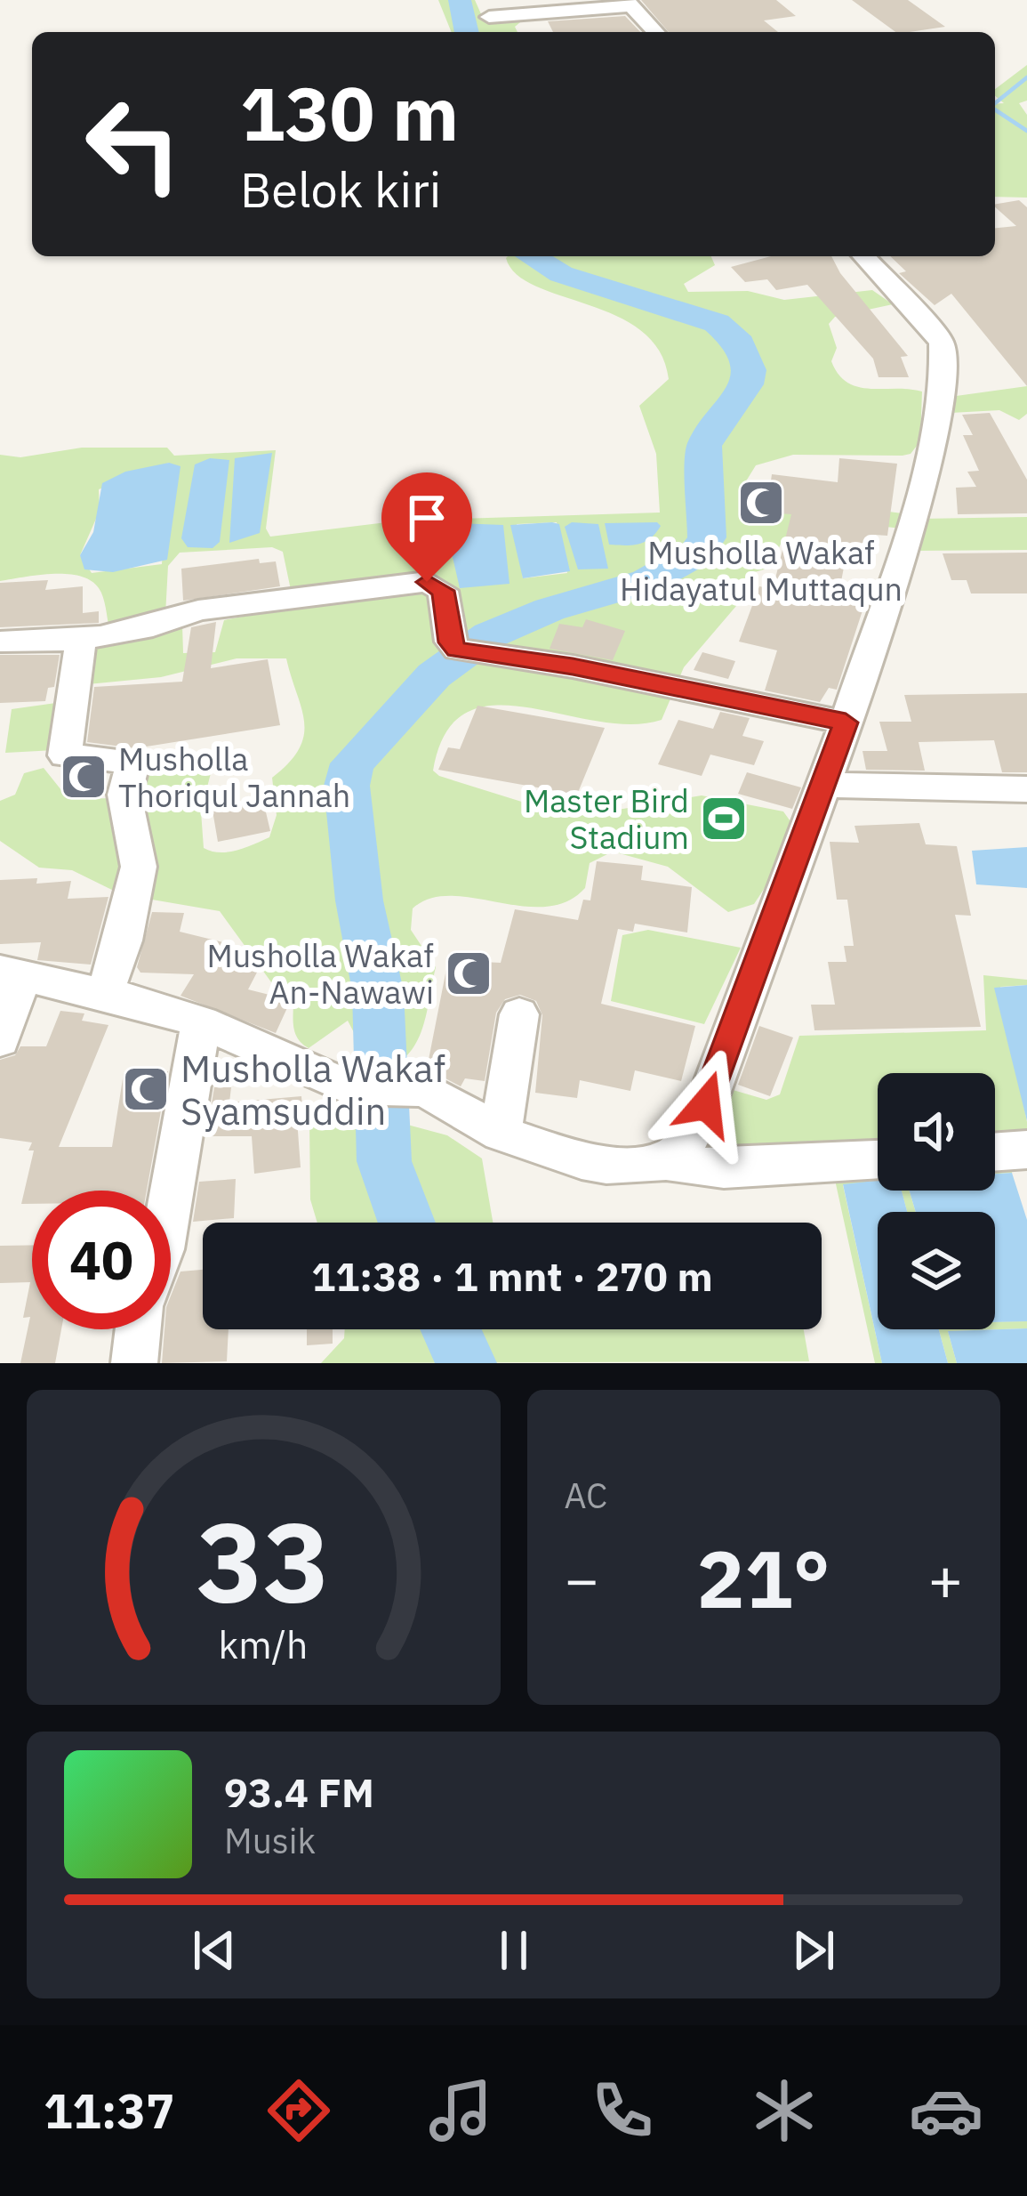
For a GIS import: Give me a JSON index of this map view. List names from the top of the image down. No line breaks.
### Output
{"places":{"mosque":["Musholla Wakaf Hidayatul Muttaqun","Musholla Thoriqul Jannah","Musholla Wakaf An-Nawawi","Musholla Wakaf Syamsuddin"],"sports":["Master Bird Stadium"]},"page":{"turn":["130 m","Belok kiri"],"limit":"40","trip":"11:38 · 1 mnt · 270 m","tile":"AC","heat":["−","21°","+"],"song":["93.4 FM","Musik"],"tabs":"11:37","gauge":["33","km/h"]}}
